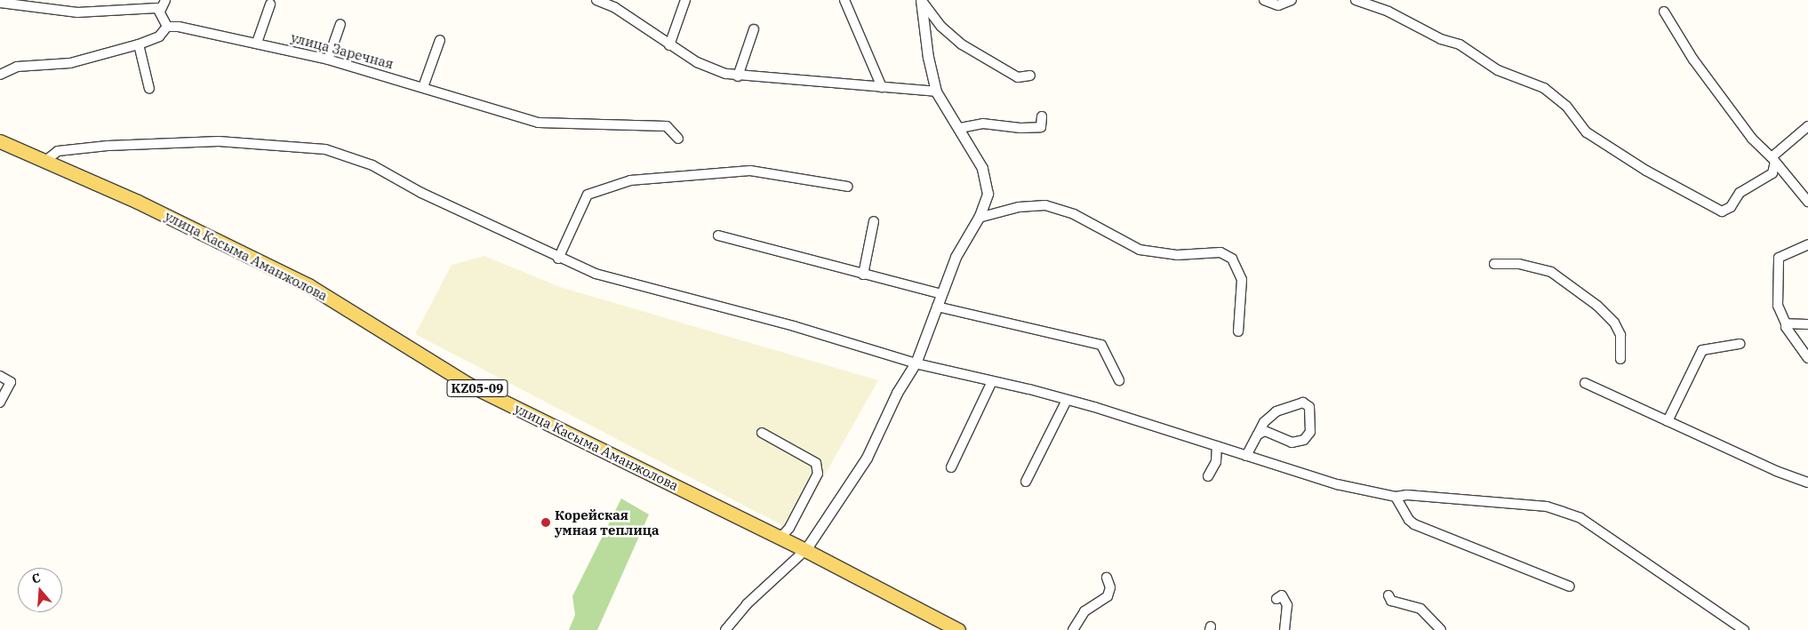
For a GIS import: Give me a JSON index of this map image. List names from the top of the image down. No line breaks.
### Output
{"streets":{"main road":["улица Касыма Аманжолова","KZ05-09"],"street":["улица Заречная"]},"places":["Корейская умная теплица"],"north":"top"}
